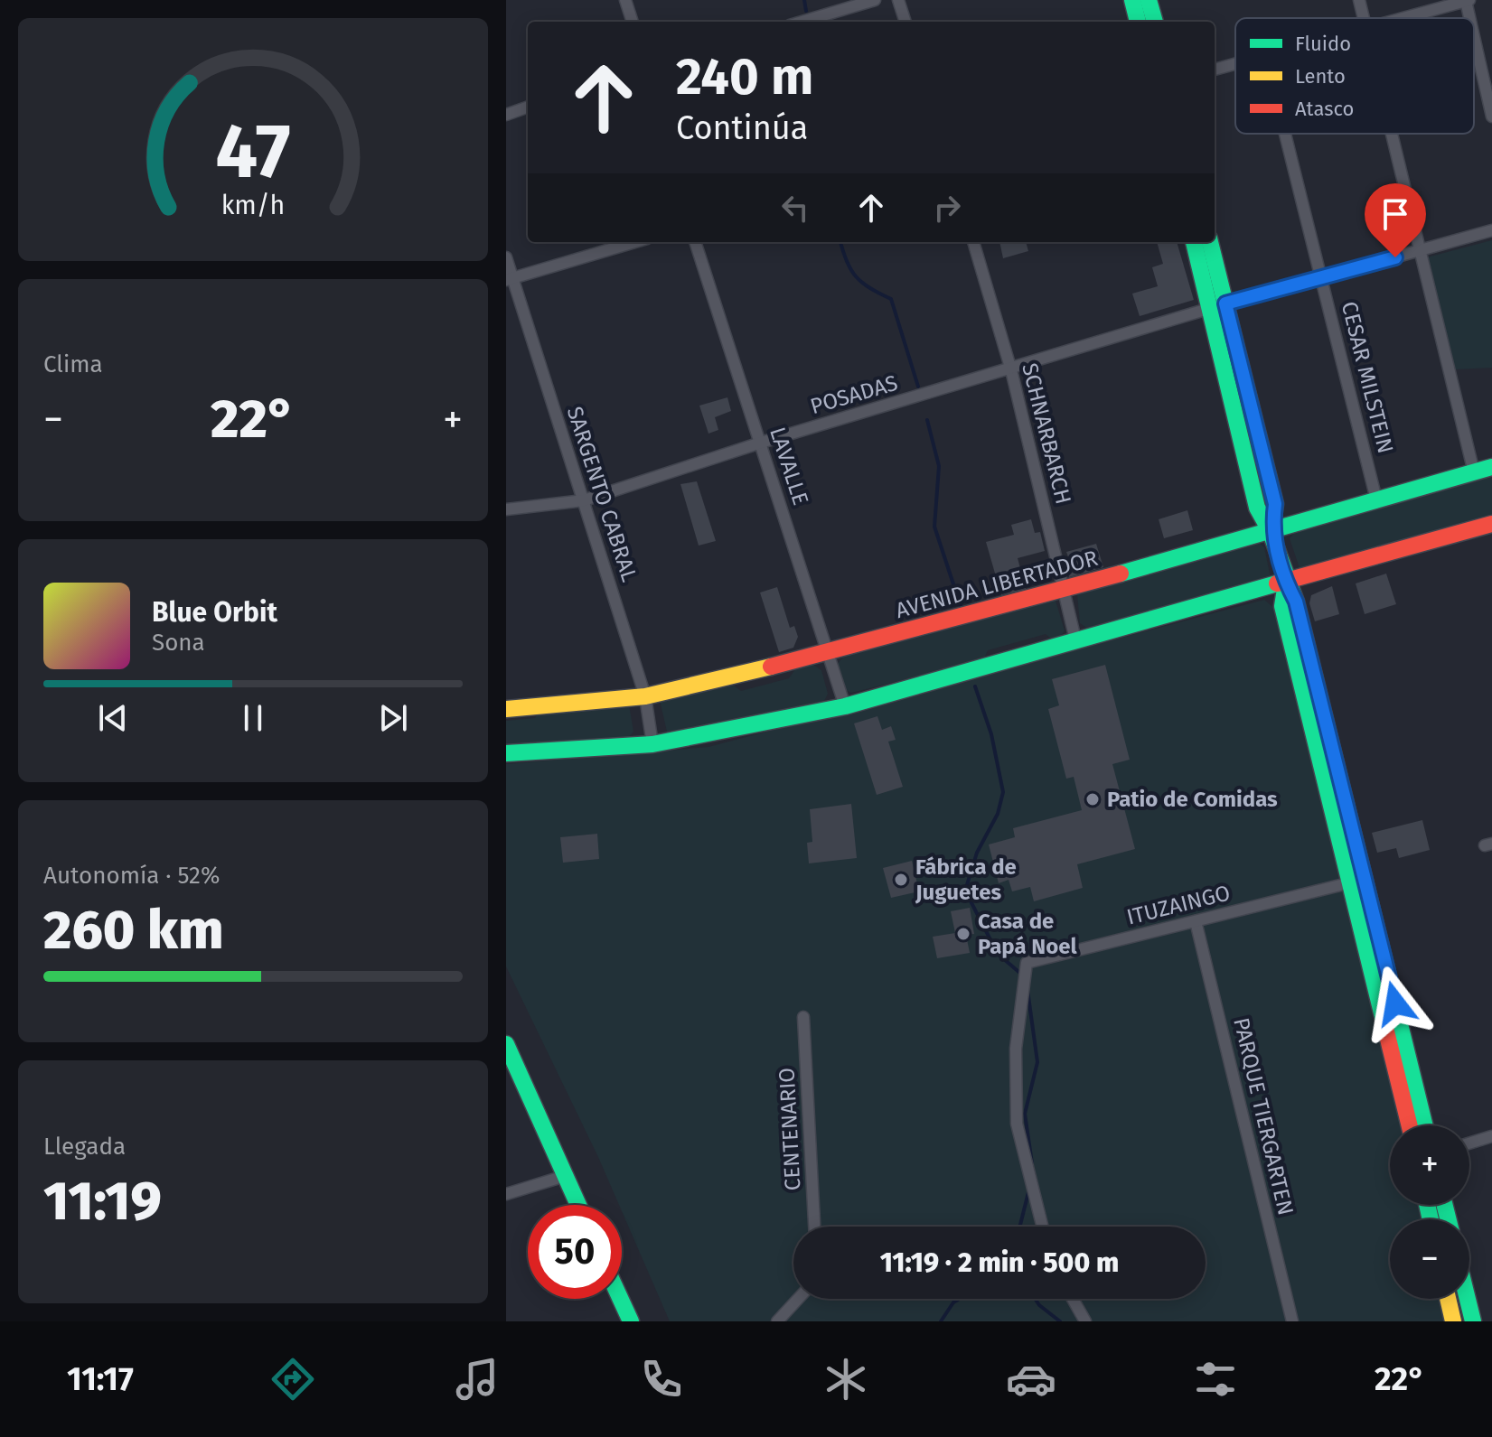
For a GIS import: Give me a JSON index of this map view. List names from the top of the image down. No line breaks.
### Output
{"streets":{"main road":["AVENIDA LIBERTADOR"],"street":["CESAR MILSTEIN","POSADAS","SCHNARBARCH","LAVALLE","SARGENTO CABRAL","ITUZAINGO","PARQUE TIERGARTEN","CENTENARIO"]},"crossings":[["CESAR MILSTEIN","POSADAS"],["CESAR MILSTEIN","AVENIDA LIBERTADOR"],["POSADAS","SCHNARBARCH"],["POSADAS","LAVALLE"],["POSADAS","SARGENTO CABRAL"],["SCHNARBARCH","AVENIDA LIBERTADOR"],["LAVALLE","AVENIDA LIBERTADOR"],["SARGENTO CABRAL","AVENIDA LIBERTADOR"],["ITUZAINGO","PARQUE TIERGARTEN"]],"places":["Patio de Comidas","Fábrica de Juguetes","Casa de Papá Noel"],"legend":["Fluido","Lento","Atasco"],"page":{"turn":["240 m","Continúa"],"tile":["Clima",["Autonomía · 52%","260 km"],["Llegada","11:19"]],"heat":["−","22°","+"],"song":["Blue Orbit","Sona"],"map_buttons":["+","−"],"limit":"50","trip":"11:19 · 2 min · 500 m","tabs":["11:17","22°"],"gauge":["47","km/h"]}}
